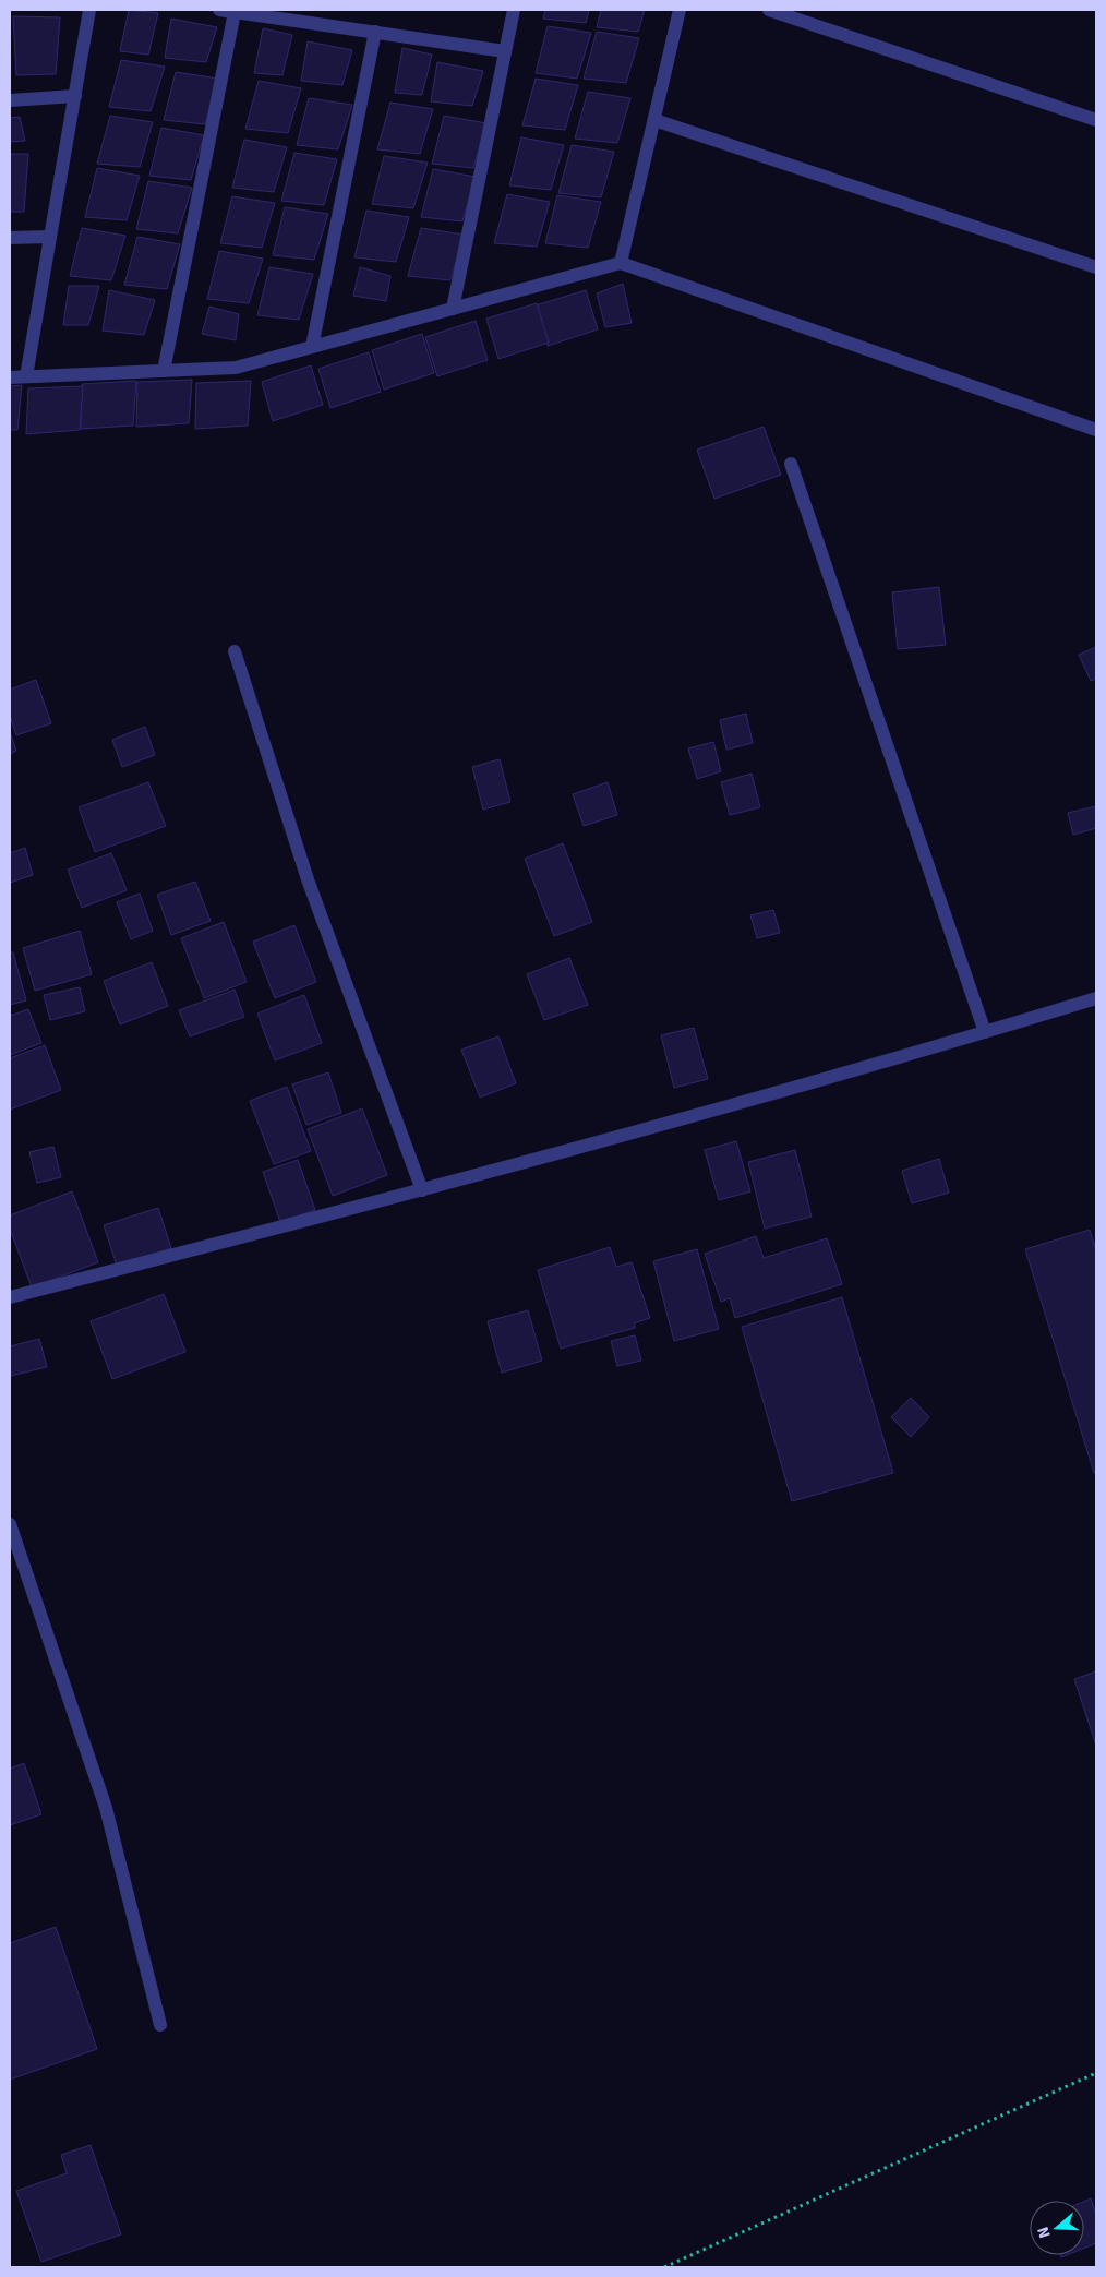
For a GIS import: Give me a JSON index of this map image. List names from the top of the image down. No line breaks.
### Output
{"north":"left"}
